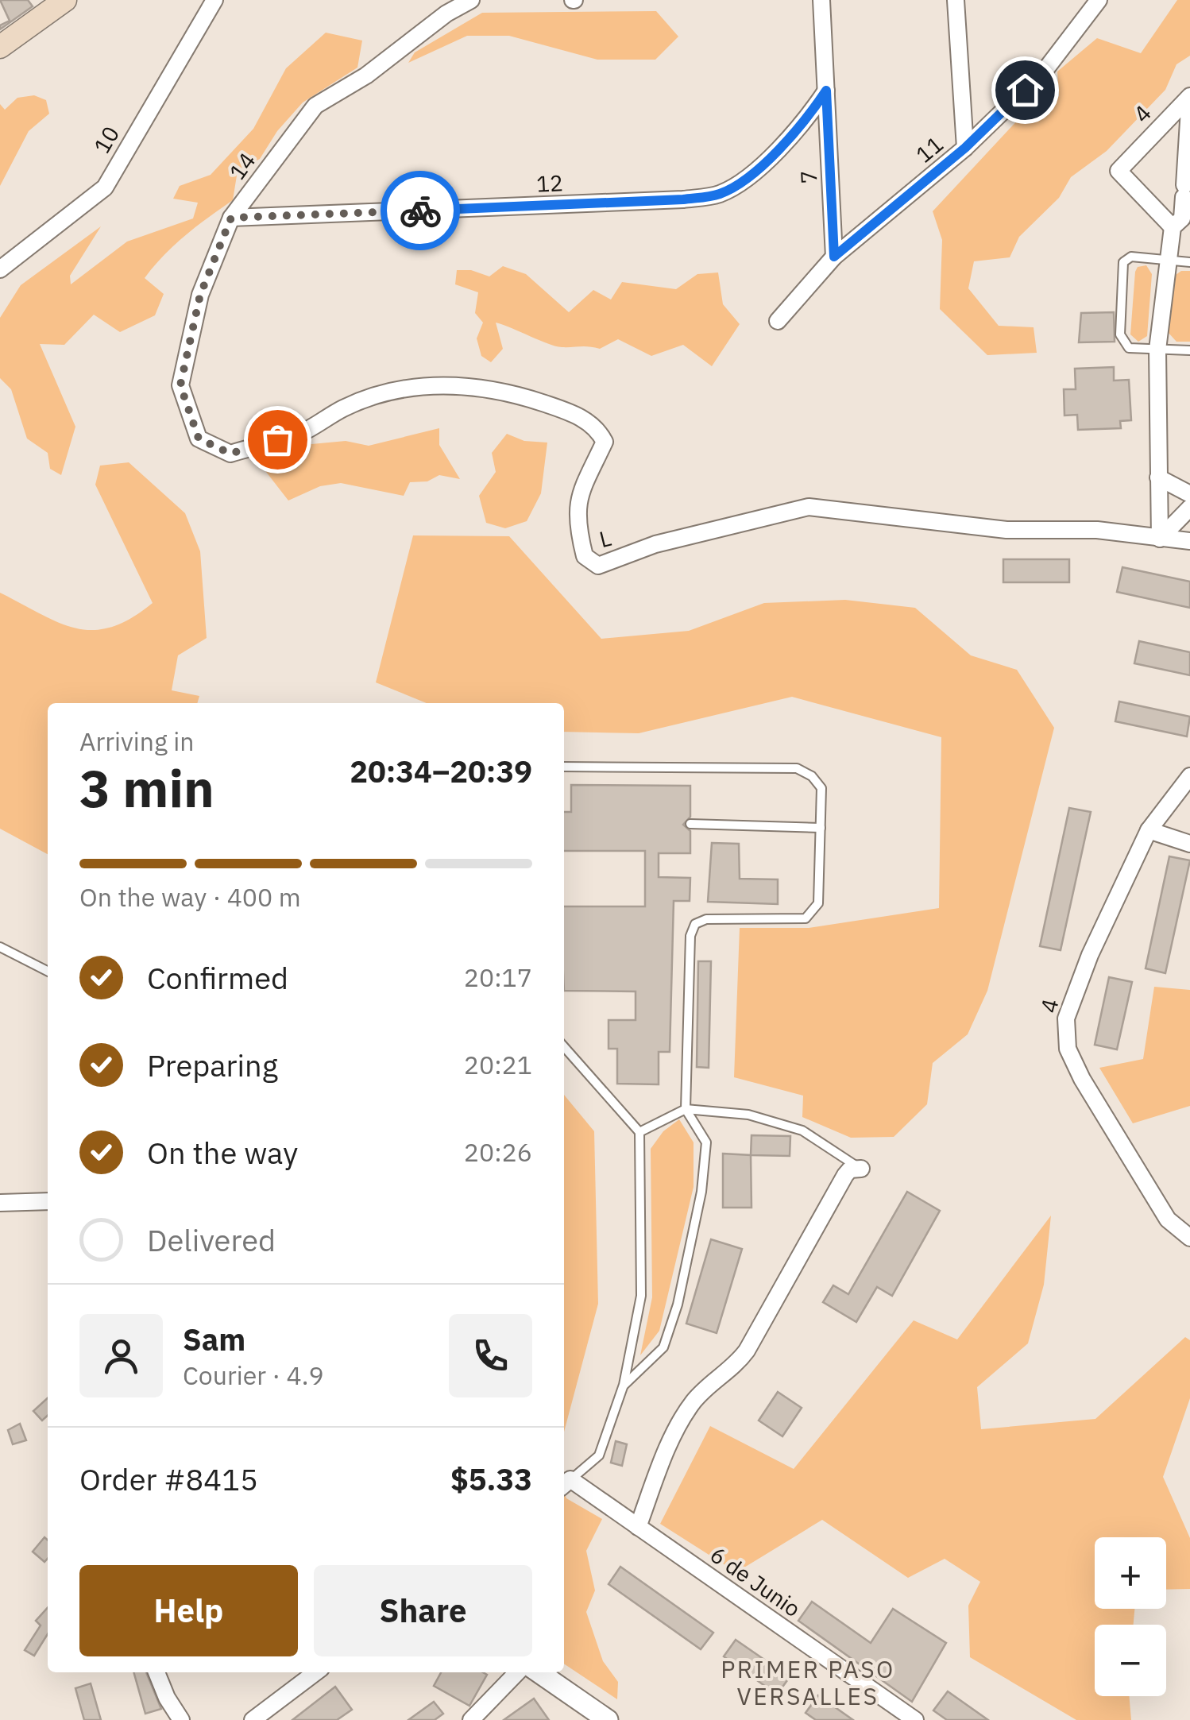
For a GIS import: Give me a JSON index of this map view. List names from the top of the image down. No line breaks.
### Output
{"streets":{"street":["4","10","11","14","7","12","L","6 de Junio"]},"crossings":[["4","L"],["11","7"],["14","12"],["14","L"],["7","12"]],"districts":["PRIMER PASO VERSALLES"],"page":{"heading":["3 min","Arriving in","20:34–20:39"],"panel":["Sam","Courier · 4.9","Order #8415","$5.33"],"bar":"On the way · 400 m","list":[["Confirmed","20:17"],["Preparing","20:21"],["On the way","20:26"],"Delivered"],"map_buttons":["+","−"],"buttons":["Help","Share"]}}
